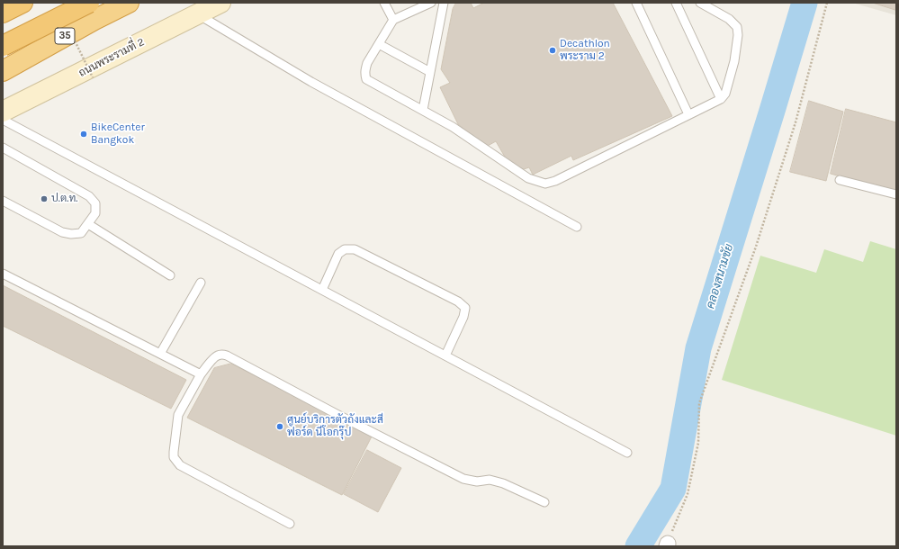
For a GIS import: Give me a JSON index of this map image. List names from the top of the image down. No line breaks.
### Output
{"streets":{"highway":["35"],"main road":["ถนนพระรามที่ 2"]},"water":["คลองสนามชัย"],"places":["Decathlon พระราม 2","BikeCenter Bangkok","ป.ต.ท.","ศูนย์บริการตัวถังและสี ฟอร์ด นีโอกรุ๊ป"]}
